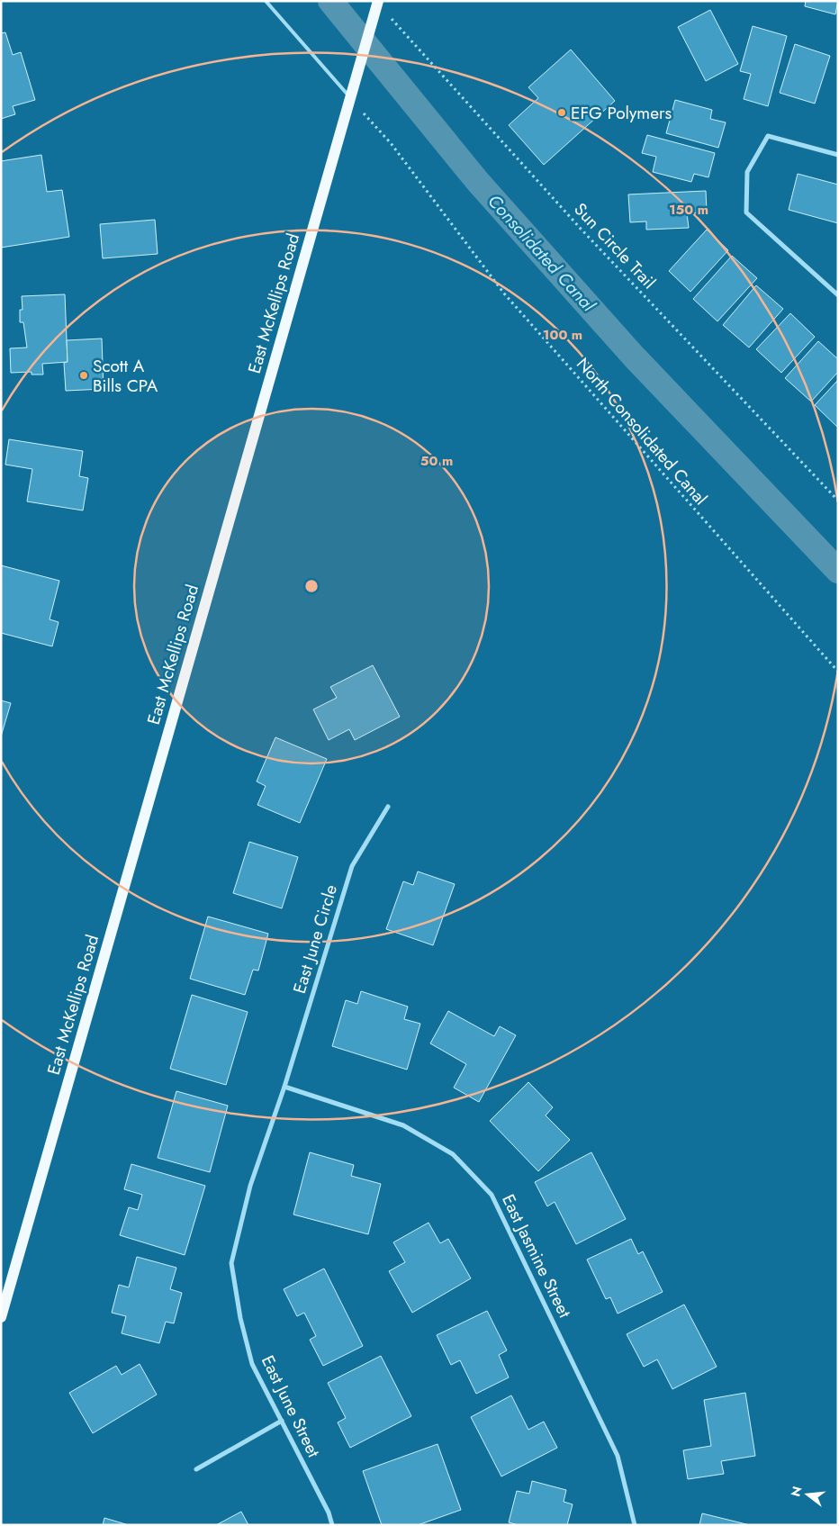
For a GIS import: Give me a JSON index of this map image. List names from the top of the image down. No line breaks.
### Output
{"streets":{"main road":["East McKellips Road"],"street":["East June Circle","East Jasmine Street","East June Street"],"path":["Sun Circle Trail","North Consolidated Canal"]},"crossings":[["Sun Circle Trail","East McKellips Road"],["East McKellips Road","North Consolidated Canal"],["East June Circle","East Jasmine Street"],["East June Circle","East June Street"],["East Jasmine Street","East June Street"]],"water":["Consolidated Canal"],"places":["EFG Polymers","Scott A Bills CPA"],"north":"left","rings":["150 m","100 m","50 m"]}
